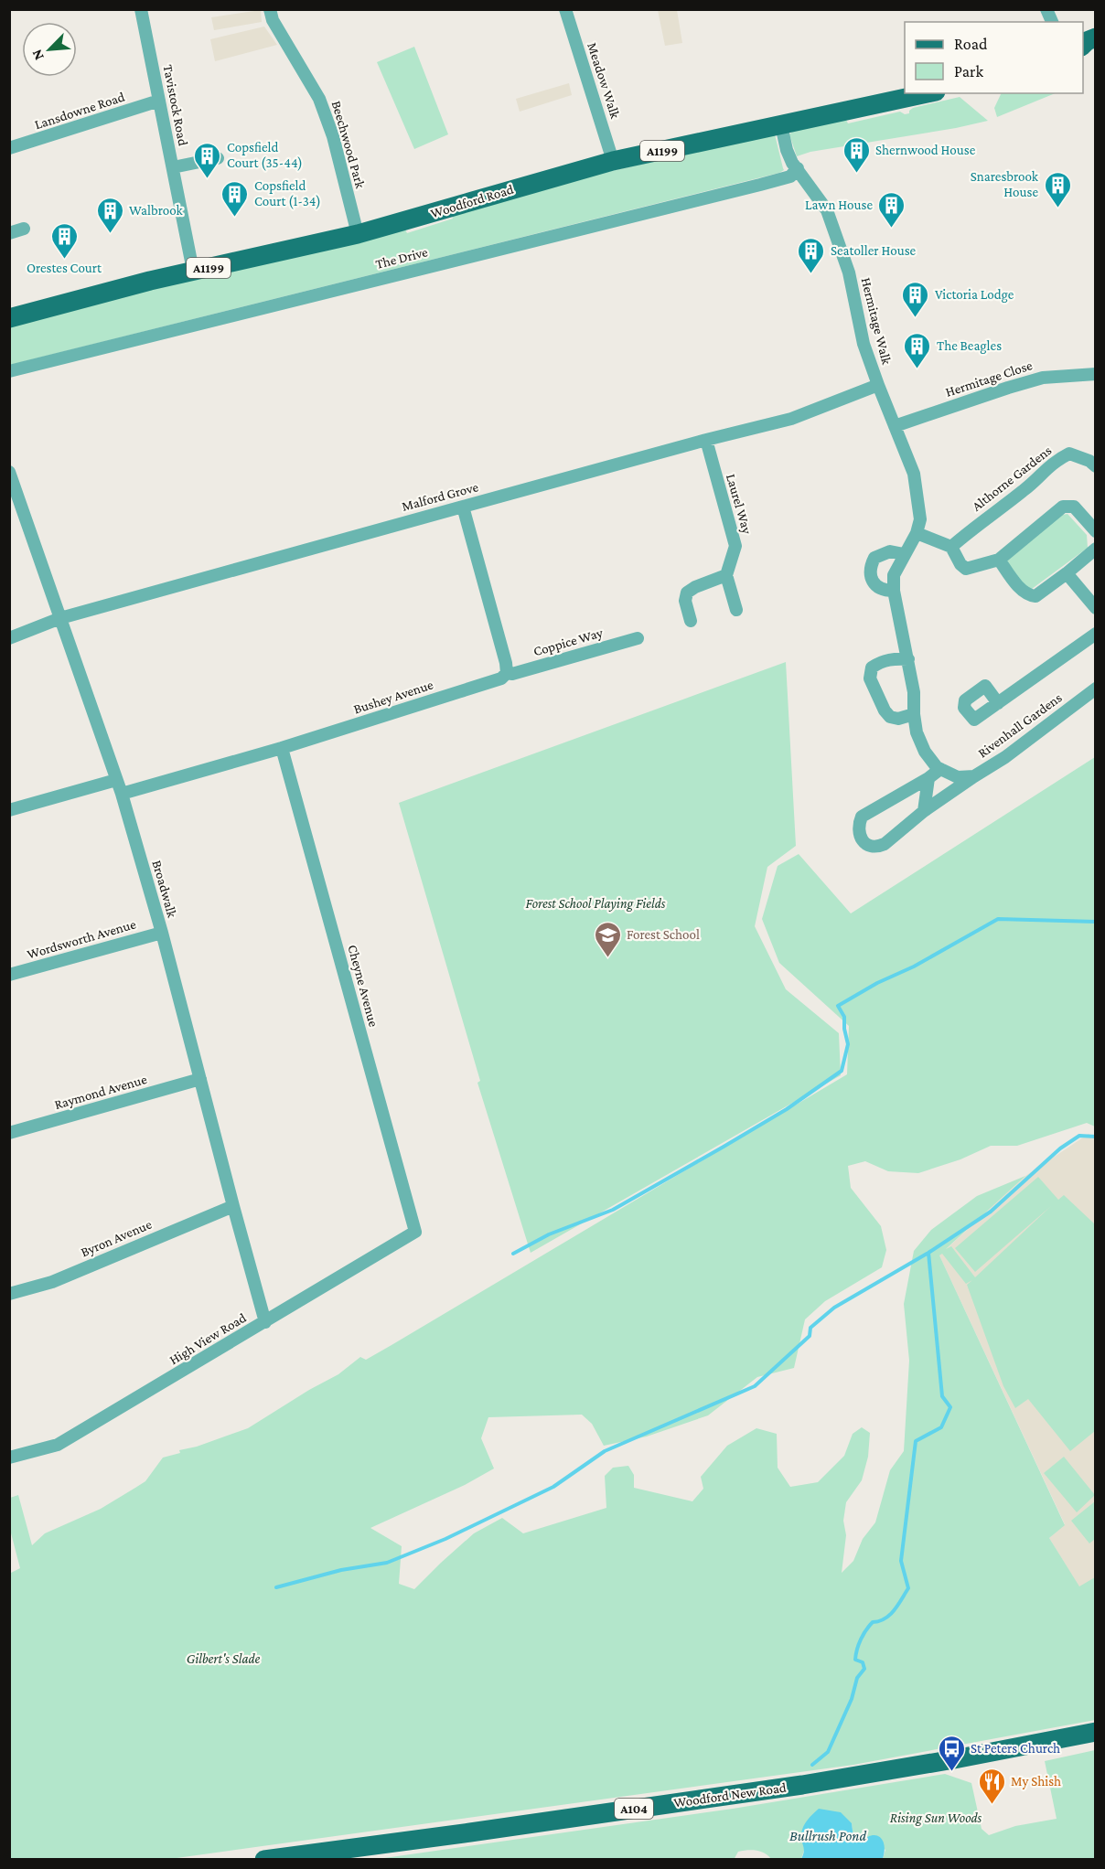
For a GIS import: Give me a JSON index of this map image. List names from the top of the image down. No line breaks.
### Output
{"streets":{"main road":["A1199","Woodford Road","Woodford New Road","A104"],"street":["Meadow Walk","Tavistock Road","Lansdowne Road","Beechwood Park","The Drive","Hermitage Walk","Hermitage Close","Althorne Gardens","Malford Grove","Laurel Way","Coppice Way","Bushey Avenue","Rivenhall Gardens","Broadwalk","Wordsworth Avenue","Cheyne Avenue","Raymond Avenue","Byron Avenue","High View Road"]},"crossings":[["Meadow Walk","Woodford Road"],["Tavistock Road","Lansdowne Road"],["Tavistock Road","Woodford Road"],["Beechwood Park","Woodford Road"],["Woodford Road","Hermitage Walk"],["The Drive","Hermitage Walk"],["Hermitage Walk","Hermitage Close"],["Hermitage Walk","Malford Grove"],["Hermitage Walk","Rivenhall Gardens"],["Malford Grove","Laurel Way"],["Malford Grove","Broadwalk"],["Coppice Way","Bushey Avenue"],["Bushey Avenue","Broadwalk"],["Bushey Avenue","Cheyne Avenue"],["Broadwalk","Wordsworth Avenue"],["Broadwalk","Raymond Avenue"],["Broadwalk","Byron Avenue"],["Broadwalk","High View Road"],["Cheyne Avenue","High View Road"]],"water":["Bullrush Pond"],"parks":["Forest School Playing Fields","Gilbert's Slade","Rising Sun Woods"],"places":{"building":["Shernwood House","Copsfield Court (35-44)","Snaresbrook House","Copsfield Court (1-34)","Lawn House","Walbrook","Orestes Court","Seatoller House","Victoria Lodge","The Beagles"],"school or university":["Forest School"],"bus stop":["St Peters Church"],"restaurant":["My Shish"]},"legend":["Road","Park"],"north":"bottom left"}
